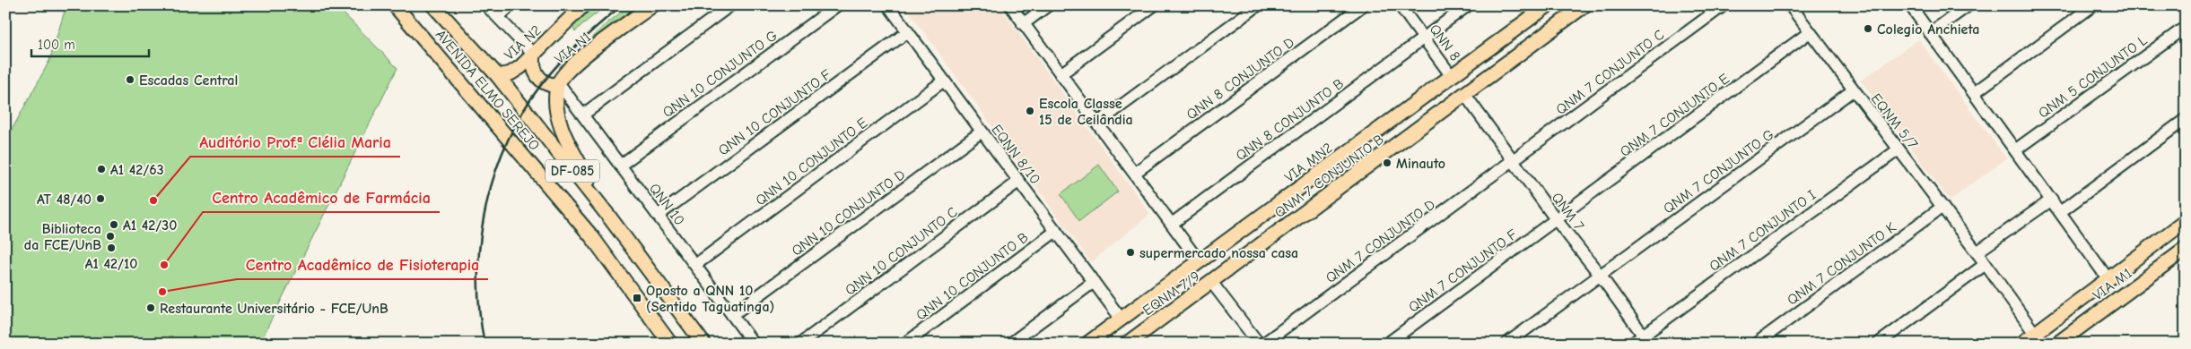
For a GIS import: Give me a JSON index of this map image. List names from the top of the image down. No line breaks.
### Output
{"streets":{"main road":["VIA N2","VIA N1","AVENIDA ELMO SEREJO","VIA MN2","DF-085","QNM 7 CONJUNTO B","VIA M1","EQNM 7/9"],"street":["QNN 8","QNM 7 CONJUNTO C","QNN 10 CONJUNTO G","QNM 5 CONJUNTO L","QNN 8 CONJUNTO D","QNN 10 CONJUNTO F","QNM 7 CONJUNTO E","QNN 8 CONJUNTO B","EQNM 5/7","EQNN 8/10","QNN 10 CONJUNTO E","QNM 7 CONJUNTO G","QNN 10","QNM 7","QNN 10 CONJUNTO D","QNM 7 CONJUNTO I","QNM 7 CONJUNTO D","QNN 10 CONJUNTO C","QNM 7 CONJUNTO K","QNM 7 CONJUNTO F","QNN 10 CONJUNTO B"]},"crossings":[["VIA N2","AVENIDA ELMO SEREJO"],["QNN 8","QNN 8 CONJUNTO B"],["QNN 8","VIA MN2"],["VIA N1","AVENIDA ELMO SEREJO"],["VIA N1","QNN 10"],["QNM 7 CONJUNTO C","QNM 7"],["QNM 7 CONJUNTO C","QNM 7 CONJUNTO D"],["QNN 10 CONJUNTO G","QNN 10"],["AVENIDA ELMO SEREJO","QNN 10"],["QNN 10 CONJUNTO F","EQNN 8/10"],["QNN 10 CONJUNTO F","QNN 10"],["QNM 7 CONJUNTO E","EQNM 5/7"],["QNM 7 CONJUNTO E","QNM 7"],["QNM 7 CONJUNTO E","QNM 7 CONJUNTO F"],["EQNM 5/7","QNM 7 CONJUNTO G"],["EQNM 5/7","QNM 7 CONJUNTO I"],["EQNM 5/7","QNM 7 CONJUNTO K"],["EQNM 5/7","VIA M1"],["EQNN 8/10","QNN 10 CONJUNTO E"],["EQNN 8/10","VIA MN2"],["EQNN 8/10","QNN 10 CONJUNTO D"],["EQNN 8/10","QNN 10 CONJUNTO C"],["EQNN 8/10","QNN 10 CONJUNTO B"],["QNN 10 CONJUNTO E","QNN 10"],["QNM 7 CONJUNTO G","QNM 7"],["QNM 7 CONJUNTO B","QNM 7"],["QNM 7 CONJUNTO B","EQNM 7/9"],["QNN 10","QNN 10 CONJUNTO D"],["QNM 7","QNM 7 CONJUNTO I"],["QNM 7","QNM 7 CONJUNTO D"],["QNM 7","QNM 7 CONJUNTO F"]],"places":{"other":["Colegio Anchieta","Escadas Central","Escola Classe 15 de Ceilândia","Minauto","A1 42/63","AT 48/40","Auditório Prof.ª Clélia Maria","A1 42/30","Biblioteca da FCE/UnB","A1 42/10","supermercado nossa casa","Centro Acadêmico de Farmácia","Centro Acadêmico de Fisioterapia","Restaurante Universitário - FCE/UnB"],"transit":["Oposto a QNN 10 (Sentido Taguatinga)"]},"scale_bar":"100 m"}
